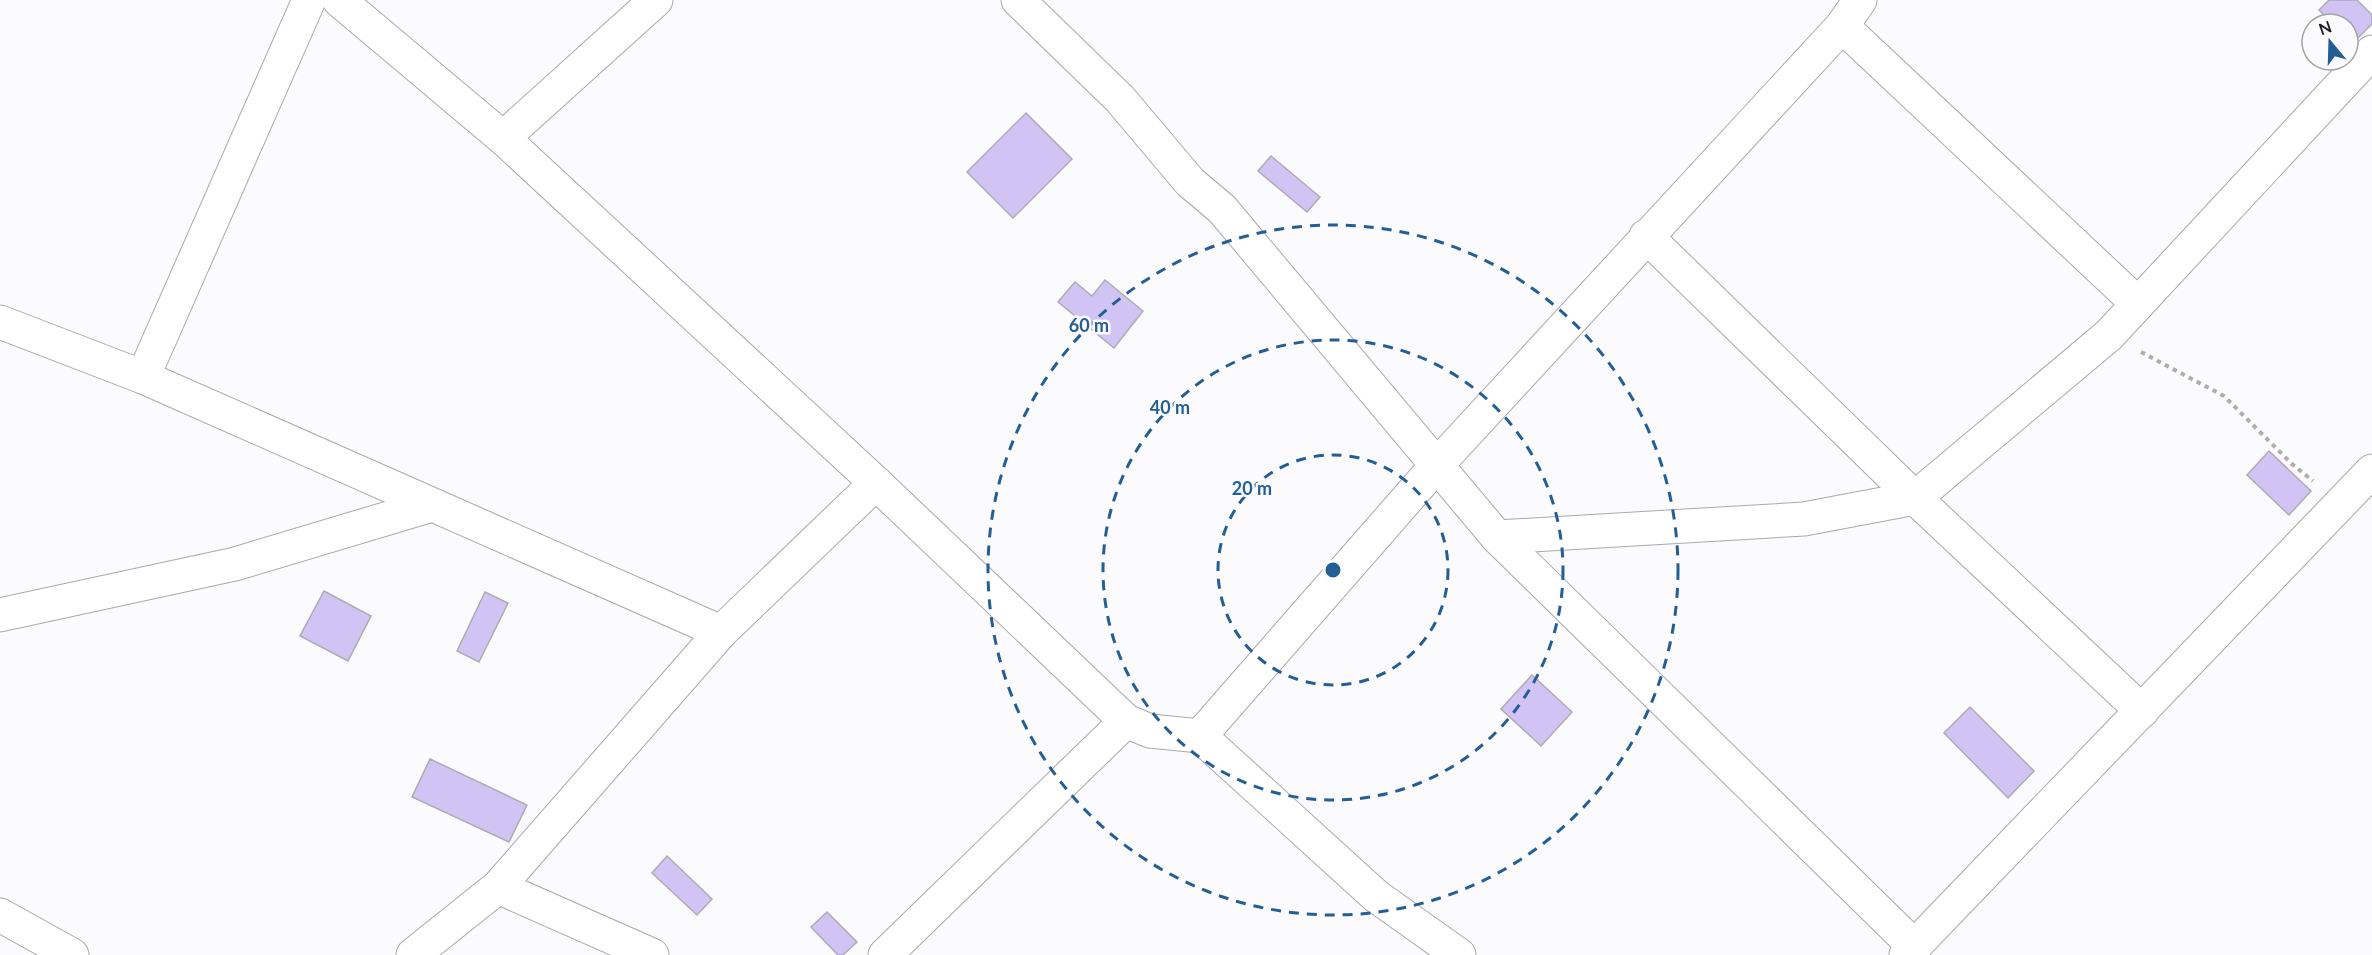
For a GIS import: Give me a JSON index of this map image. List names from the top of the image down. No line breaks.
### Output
{"north":"top","rings":["60 m","40 m","20 m"]}
